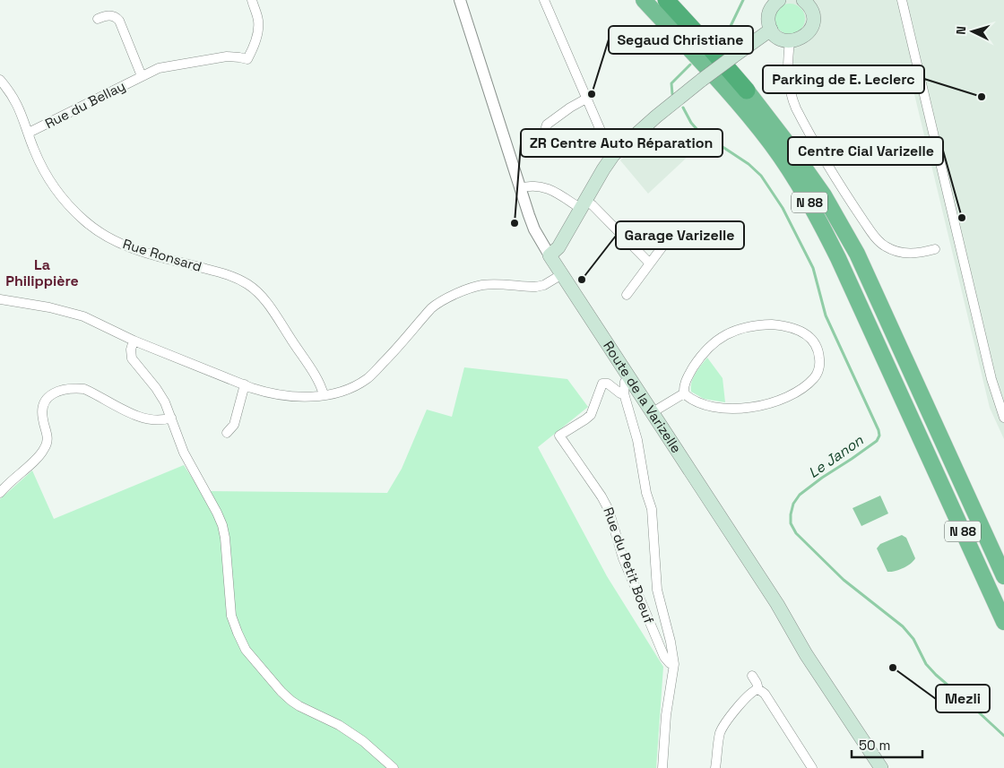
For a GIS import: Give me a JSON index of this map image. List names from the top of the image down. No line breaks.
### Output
{"streets":{"highway":["N 88"],"main road":["Route de la Varizelle"],"street":["Rue du Bellay","Rue Ronsard","Rue du Petit Boeuf"]},"crossings":[["Rue du Bellay","Rue Ronsard"]],"districts":["La Philippière"],"water":["Le Janon"],"places":["Segaud Christiane","Parking de E. Leclerc","Centre Cial Varizelle","ZR Centre Auto Réparation","Garage Varizelle","Mezli"],"scale_bar":"50 m","north":"left"}
